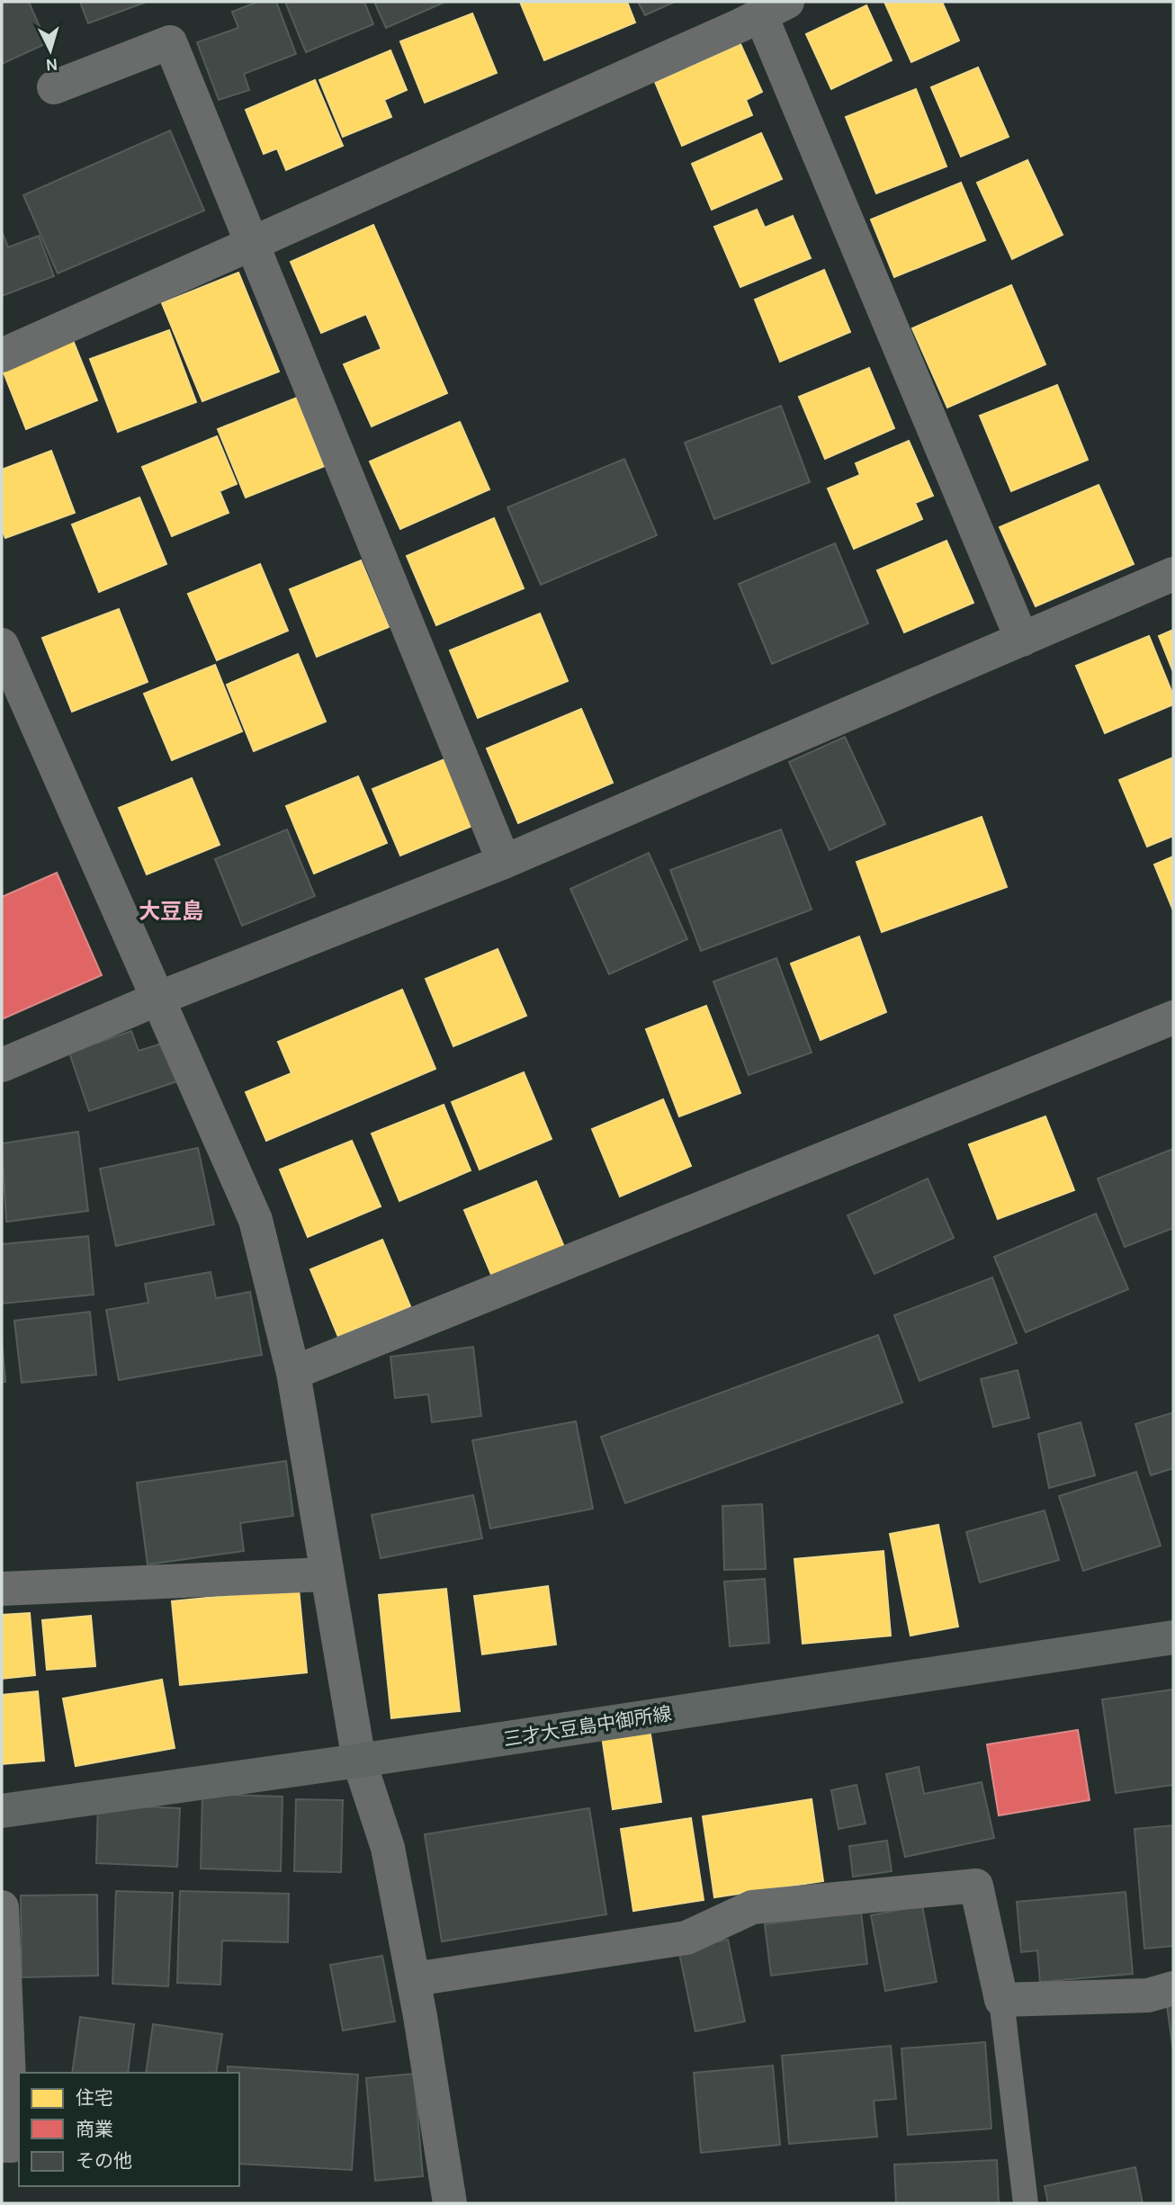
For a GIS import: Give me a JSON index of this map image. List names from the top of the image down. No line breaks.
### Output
{"streets":{"main road":["三才大豆島中御所線"]},"districts":["大豆島"],"legend":["住宅","商業","その他"],"north":"bottom"}
